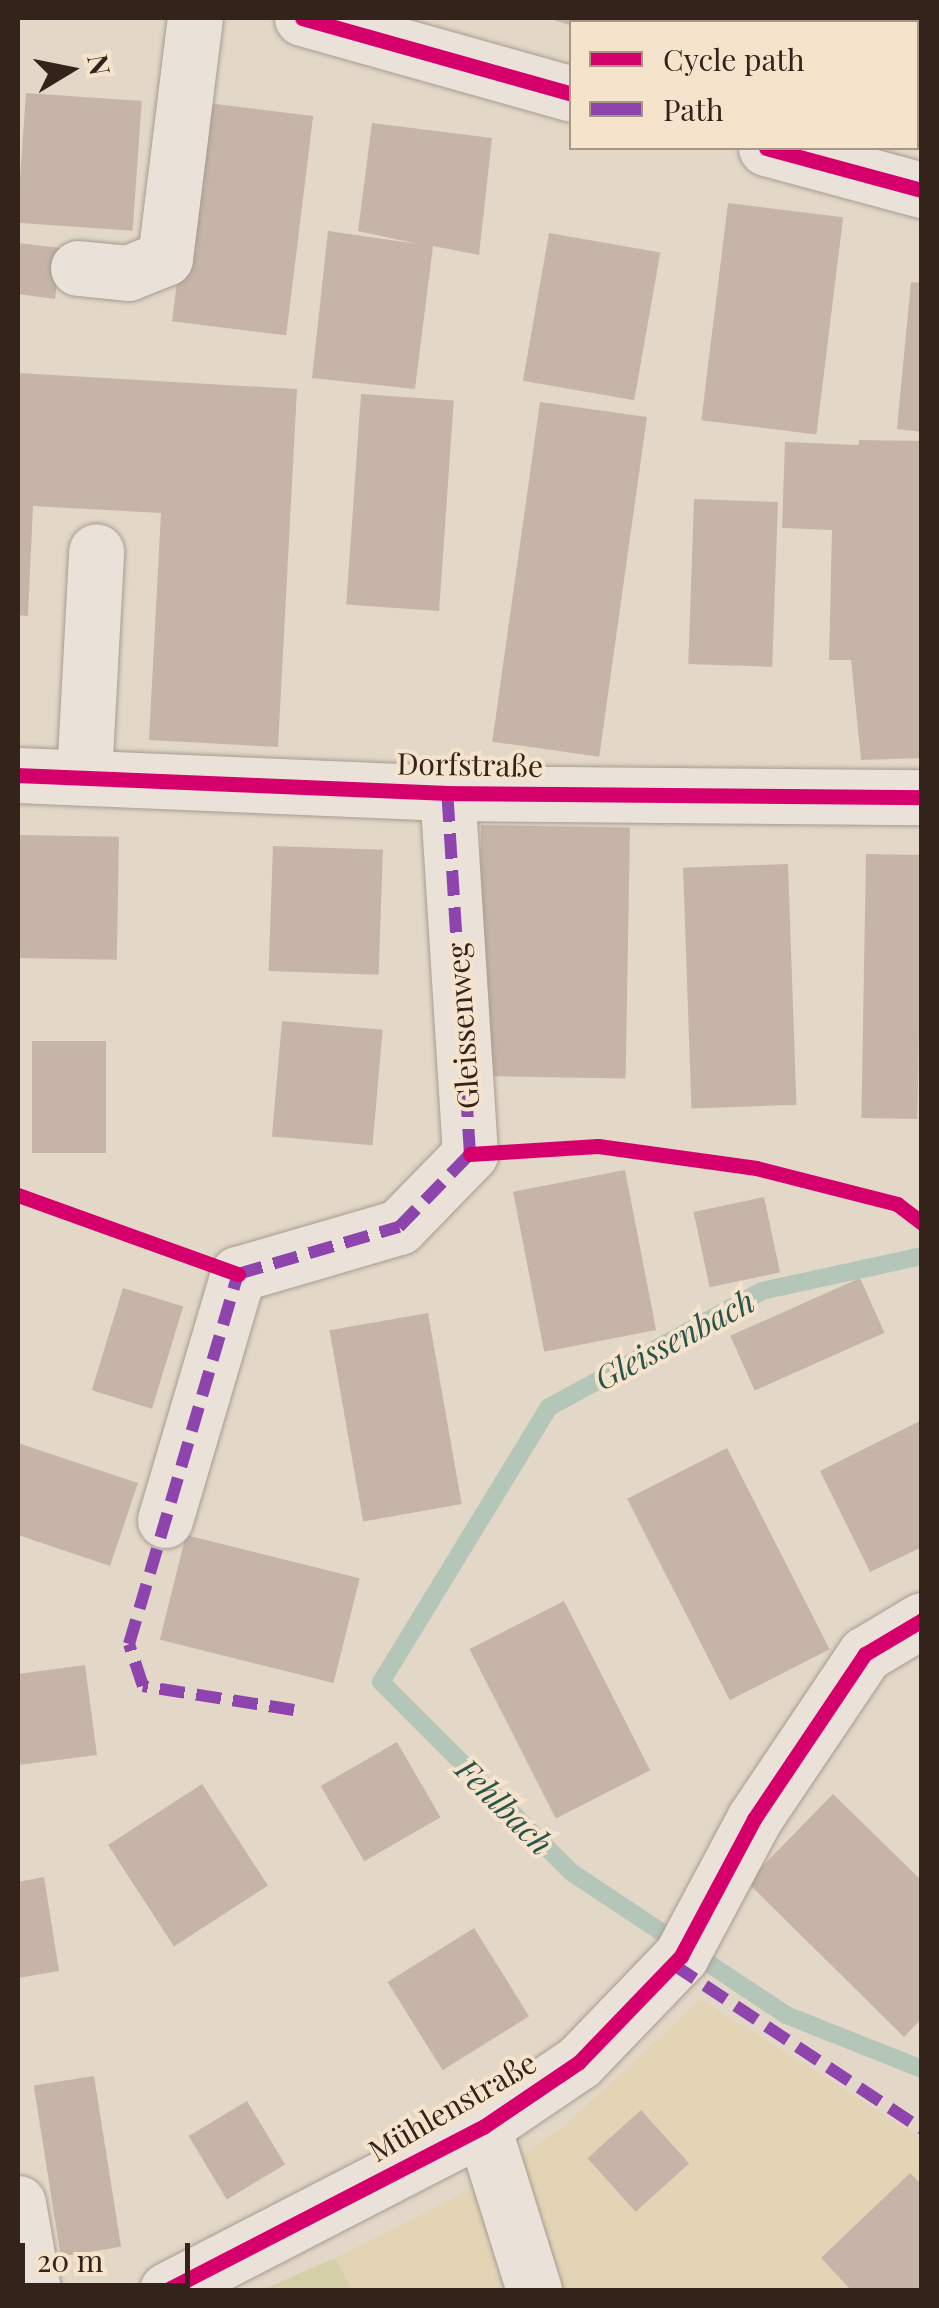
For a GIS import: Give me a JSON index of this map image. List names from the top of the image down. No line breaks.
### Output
{"streets":{"street":["Dorfstraße","Gleissenweg","Mühlenstraße"]},"crossings":[["Dorfstraße","Gleissenweg"]],"water":["Gleissenbach","Fehlbach"],"legend":["Cycle path","Path"],"scale_bar":"20 m","north":"right"}
